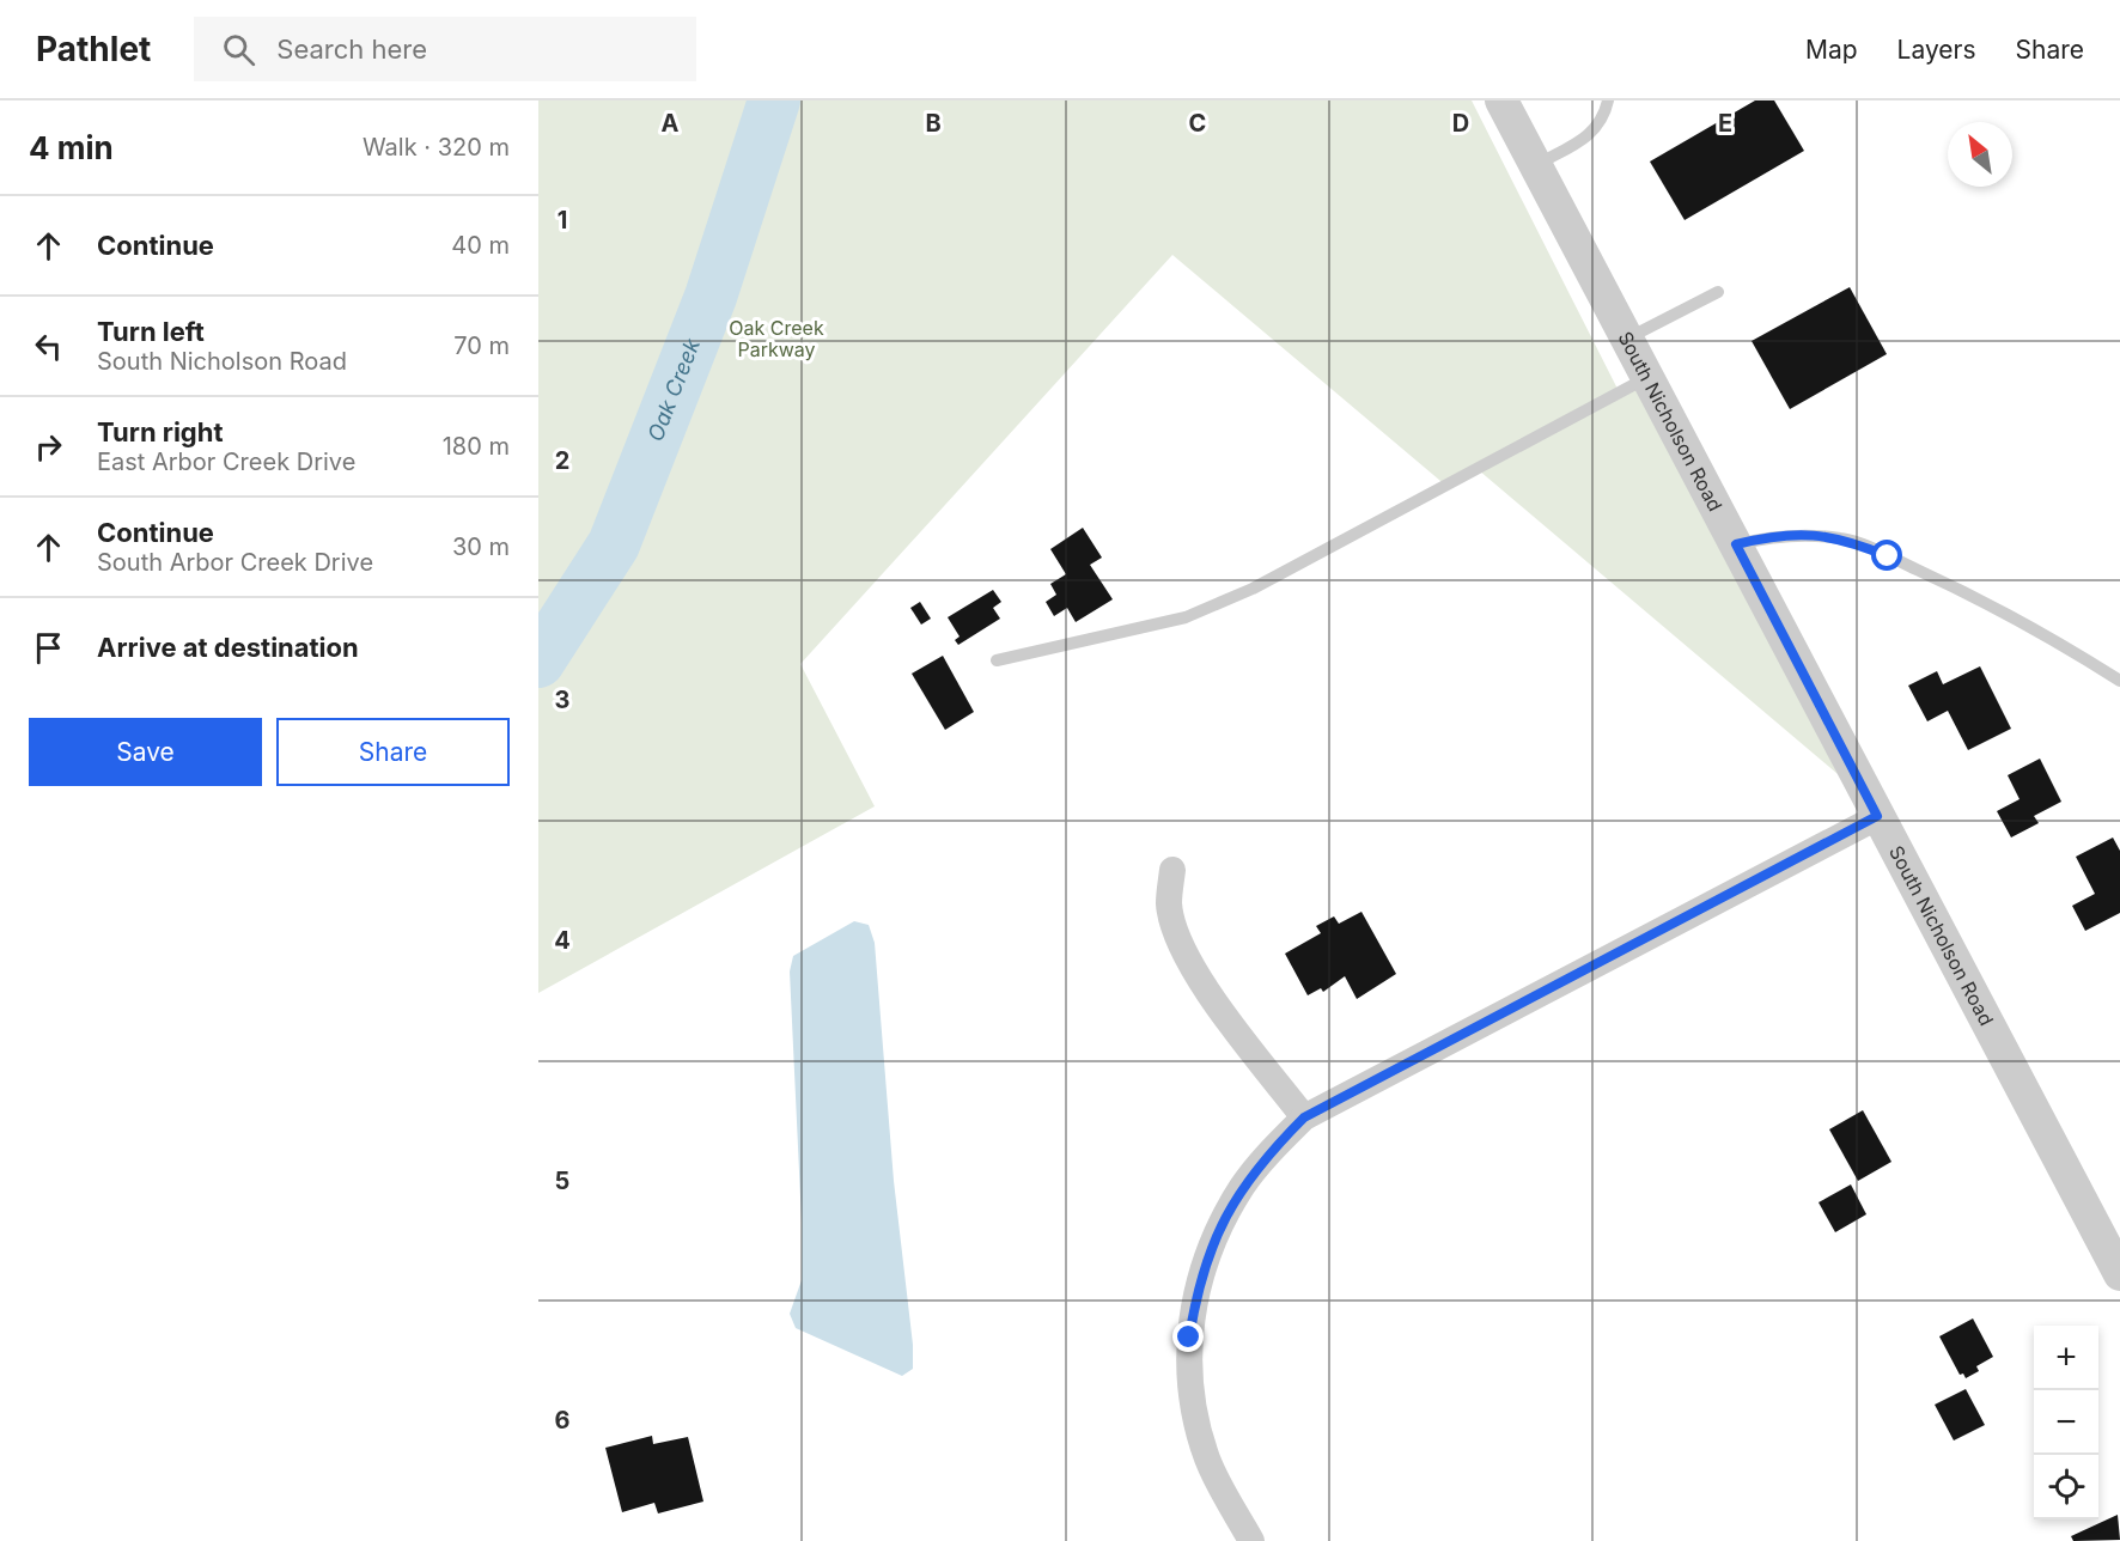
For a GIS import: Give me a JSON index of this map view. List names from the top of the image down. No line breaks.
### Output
{"streets":{"street":["South Nicholson Road"]},"water":["Oak Creek"],"parks":["Oak Creek Parkway"],"north":"top left","page":{"header":"Pathlet","search":"Search here","nav":["Map","Layers","Share"],"heading":["4 min","Walk · 320 m"],"list":[["Continue","40 m"],["Turn left","South Nicholson Road","70 m"],["Turn right","East Arbor Creek Drive","180 m"],["Continue","South Arbor Creek Drive","30 m"],"Arrive at destination"],"buttons":["Save","Share"],"map_buttons":["+","−"]},"grid":{"columns":["A","B","C","D","E"],"rows":["1","2","3","4","5","6"]}}
